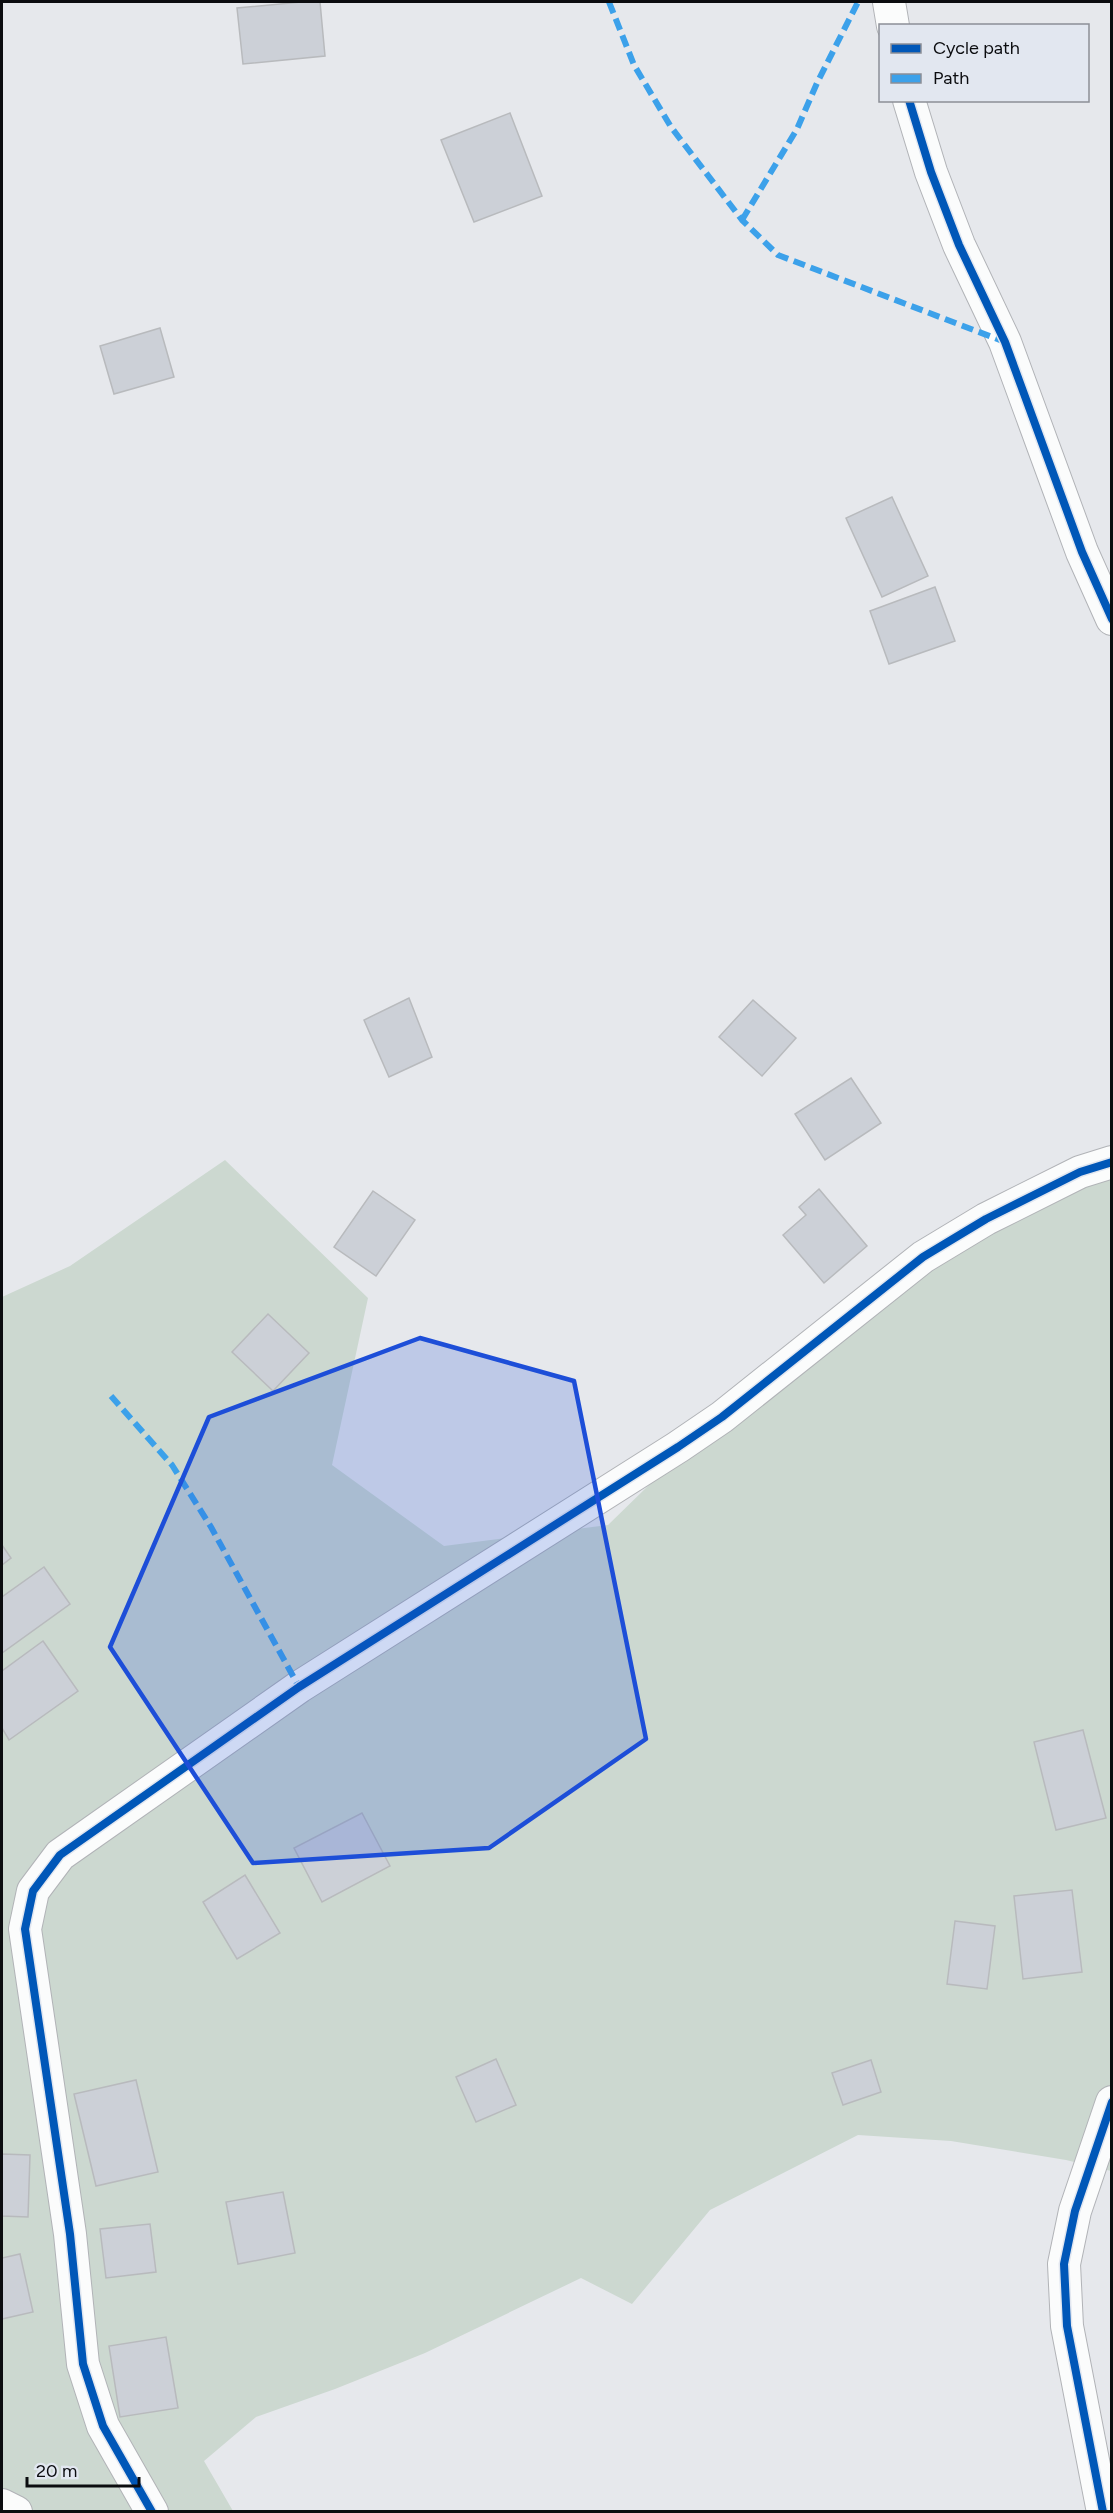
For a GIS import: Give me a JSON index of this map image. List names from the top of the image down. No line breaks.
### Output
{"legend":["Cycle path","Path"],"scale_bar":"20 m"}
